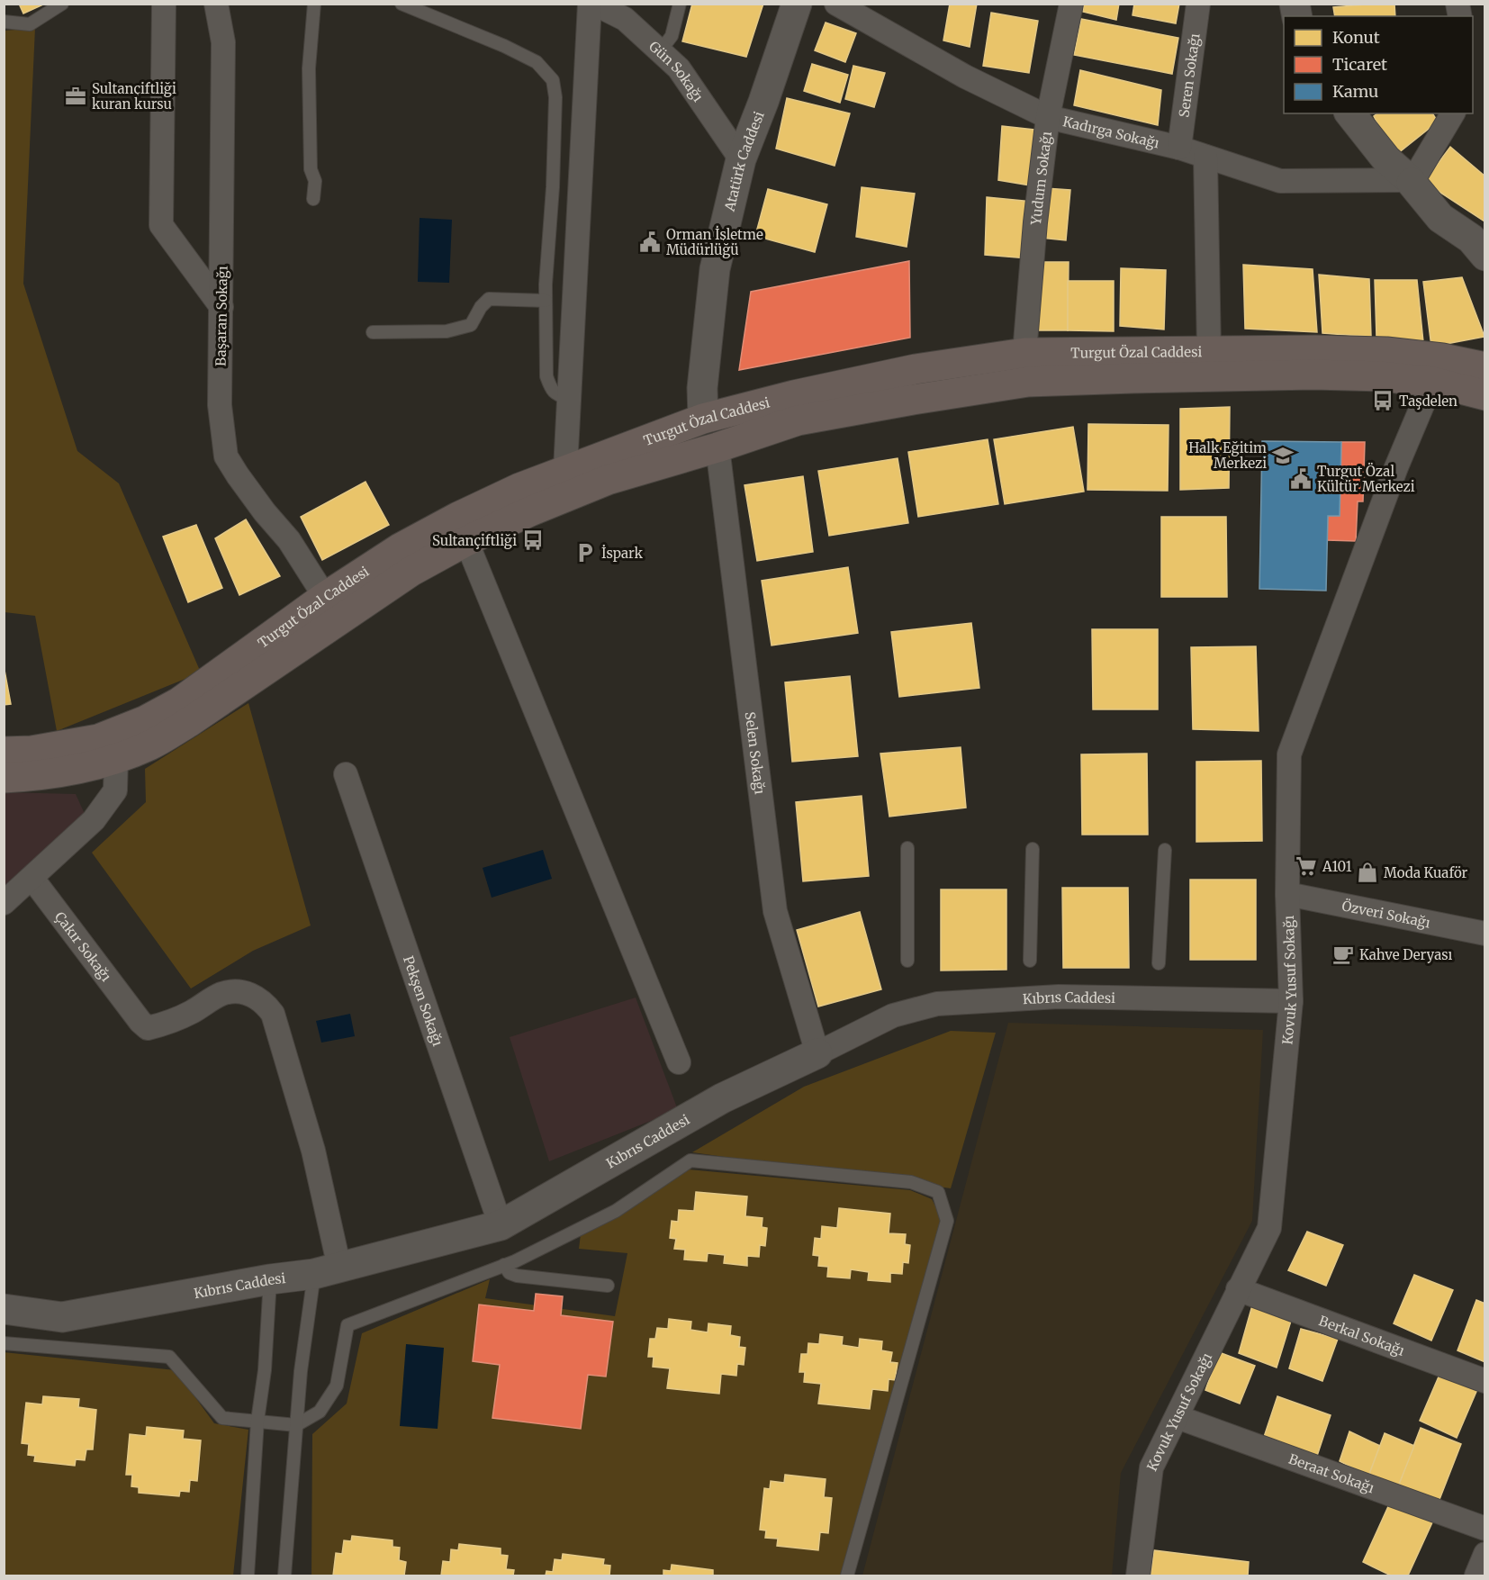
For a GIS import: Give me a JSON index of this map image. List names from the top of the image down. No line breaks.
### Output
{"streets":{"main road":["Turgut Özal Caddesi"],"street":["Gün Sokağı","Seren Sokağı","Kadırga Sokağı","Atatürk Caddesi","Yudum Sokağı","Başaran Sokağı","Selen Sokağı","Özveri Sokağı","Çakır Sokağı","Kovuk Yusuf Sokağı","Kıbrıs Caddesi","Pekşen Sokağı","Berkal Sokağı","Beraat Sokağı"]},"crossings":[["Gün Sokağı","Atatürk Caddesi"],["Seren Sokağı","Kadırga Sokağı"],["Kadırga Sokağı","Yudum Sokağı"],["Atatürk Caddesi","Turgut Özal Caddesi"],["Yudum Sokağı","Turgut Özal Caddesi"],["Başaran Sokağı","Turgut Özal Caddesi"],["Turgut Özal Caddesi","Selen Sokağı"],["Turgut Özal Caddesi","Kovuk Yusuf Sokağı"],["Selen Sokağı","Kıbrıs Caddesi"],["Özveri Sokağı","Kovuk Yusuf Sokağı"],["Çakır Sokağı","Kıbrıs Caddesi"],["Kovuk Yusuf Sokağı","Kıbrıs Caddesi"],["Kovuk Yusuf Sokağı","Berkal Sokağı"],["Kovuk Yusuf Sokağı","Beraat Sokağı"],["Kıbrıs Caddesi","Pekşen Sokağı"]],"places":{"office":["Sultançiftliği kuran kursu"],"public building":["Orman İşletme Müdürlüğü","Turgut Özal Kültür Merkezi"],"bus stop":["Taşdelen","Sultançiftliği"],"school or university":["Halk Eğitim Merkezi"],"parking":["İspark"],"supermarket":["A101"],"shop":["Moda Kuaför"],"cafe":["Kahve Deryası"]},"legend":["Konut","Ticaret","Kamu"]}
